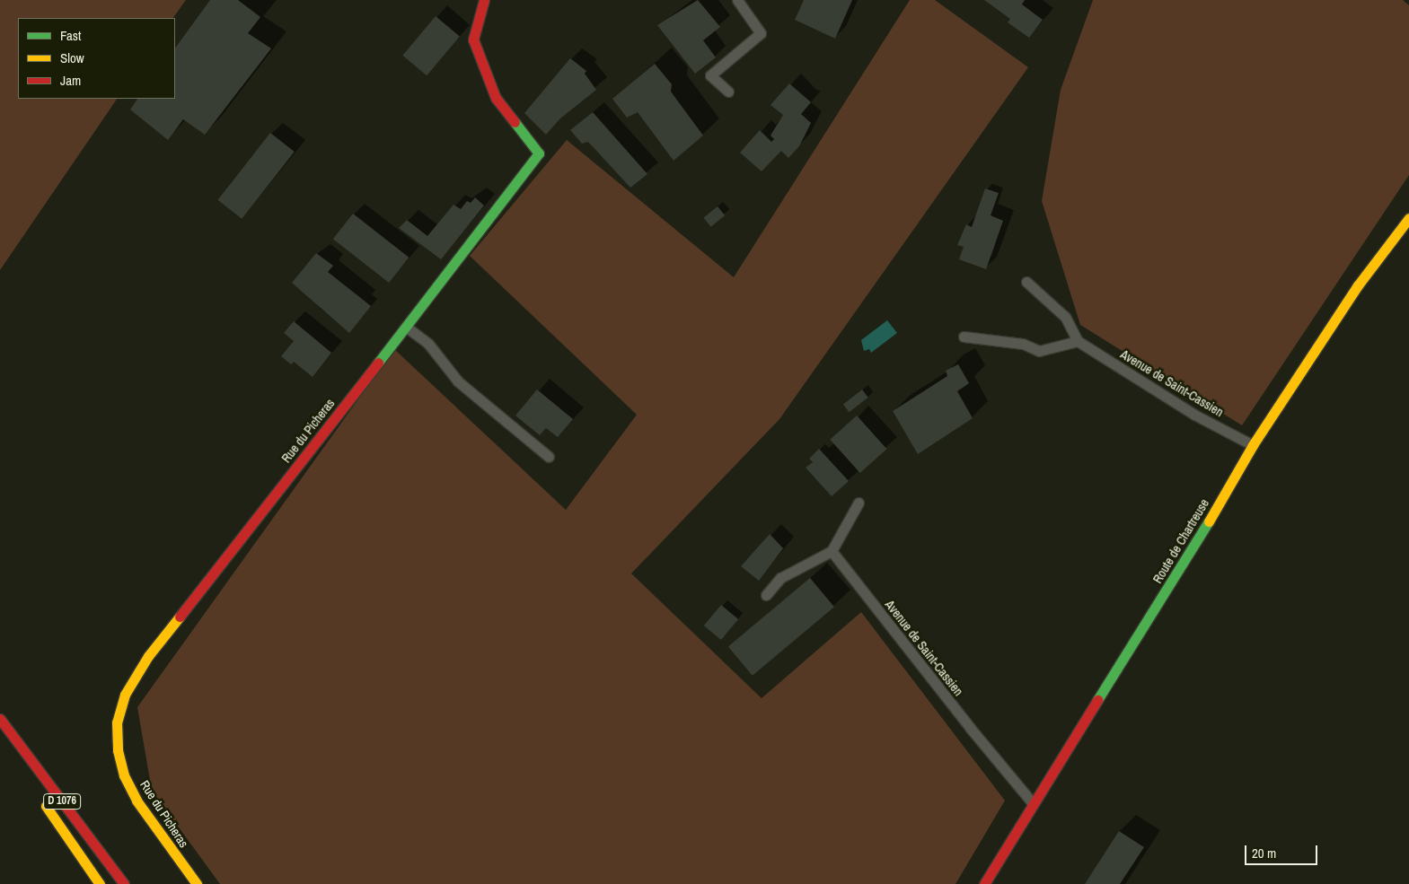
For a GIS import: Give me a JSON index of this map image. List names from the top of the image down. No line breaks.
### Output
{"streets":{"main road":["Rue du Picheras","Route de Chartreuse","D 1076"],"lane":["Avenue de Saint-Cassien"]},"crossings":[["Avenue de Saint-Cassien","Route de Chartreuse"]],"legend":["Fast","Slow","Jam"],"scale_bar":"20 m"}
